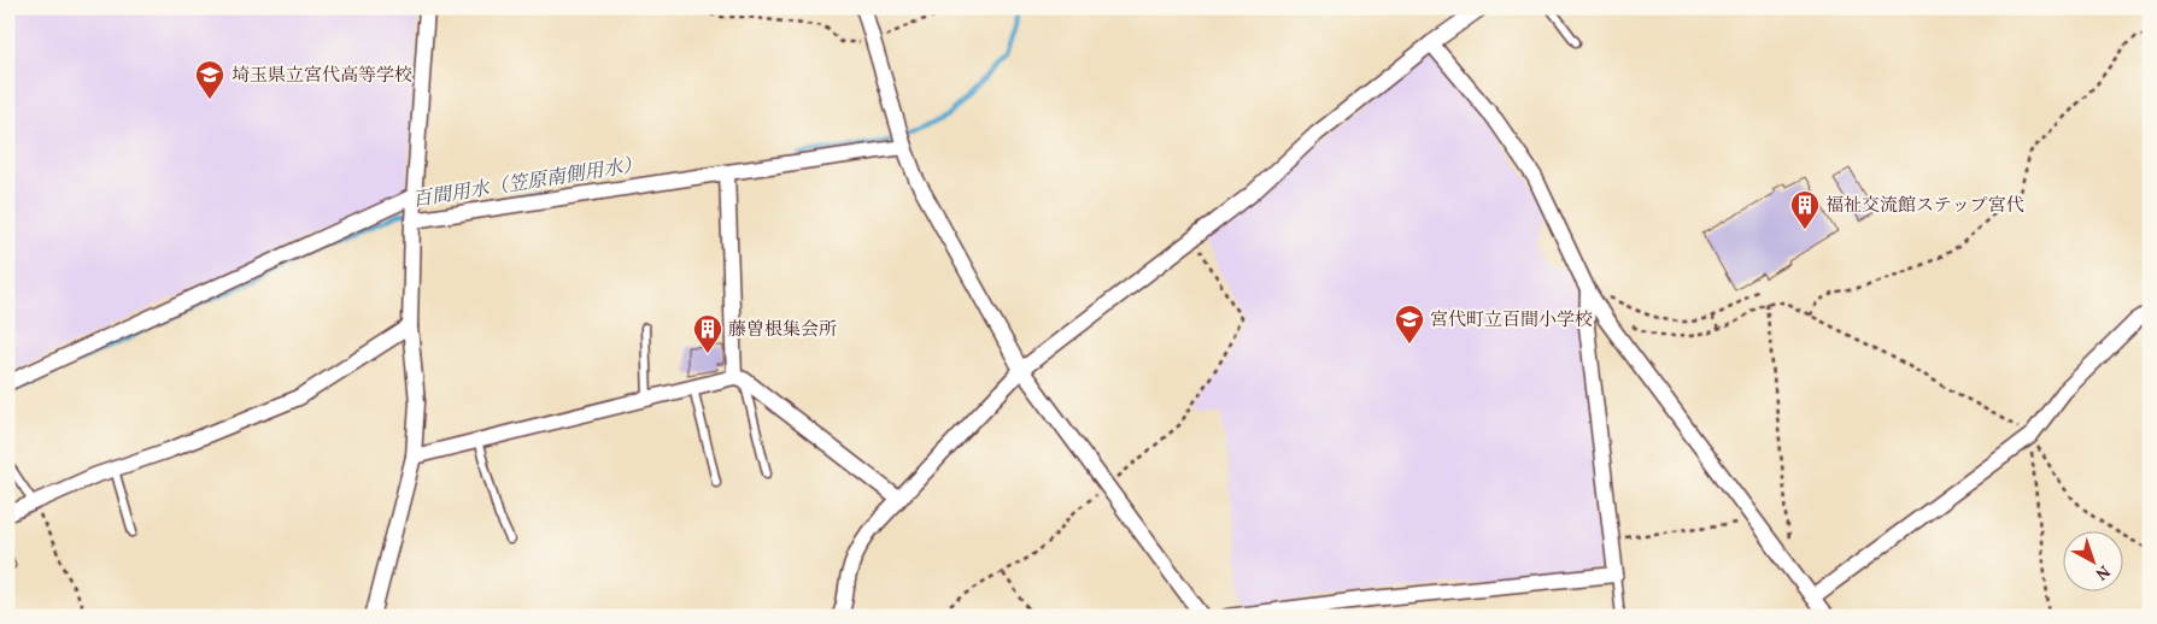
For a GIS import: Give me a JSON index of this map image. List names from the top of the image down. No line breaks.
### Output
{"water":["百間用水（笠原南側用水）"],"places":{"school or university":["埼玉県立宮代高等学校","宮代町立百間小学校"],"building":["福祉交流館ステップ宮代","藤曽根集会所"]},"north":"bottom right"}
